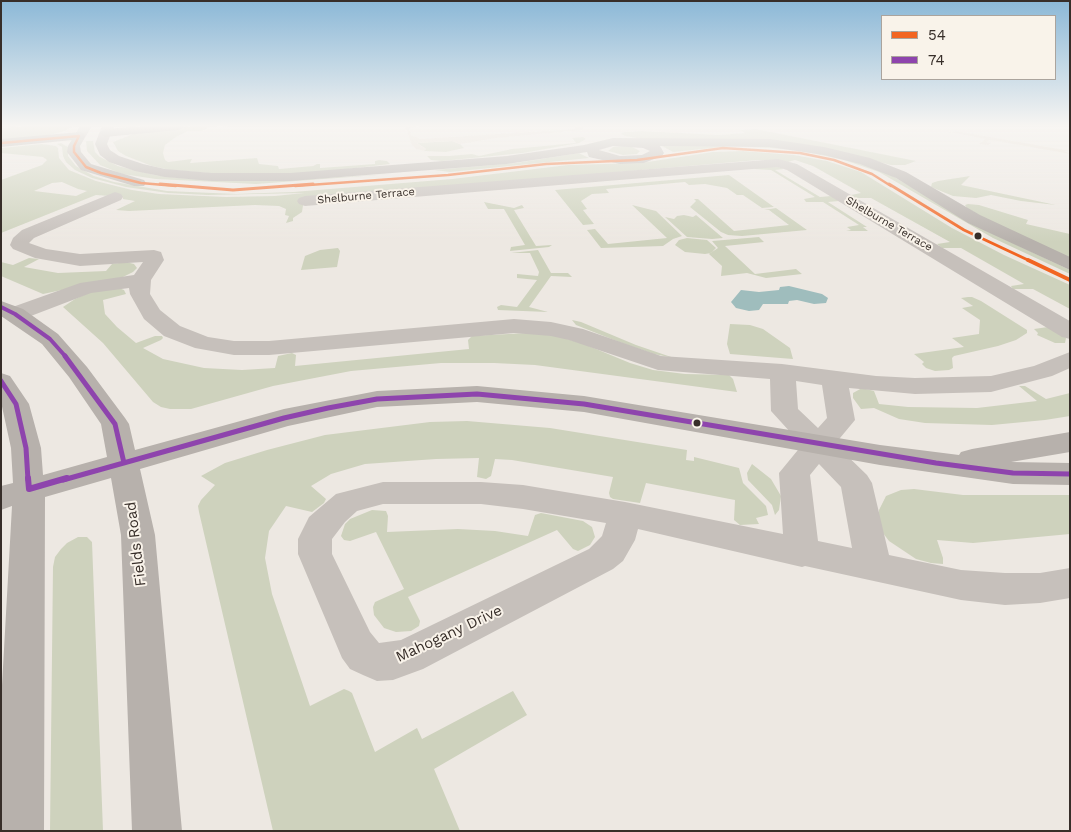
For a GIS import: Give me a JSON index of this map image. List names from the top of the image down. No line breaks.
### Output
{"streets":{"street":["Shelburne Terrace","Fields Road","Mahogany Drive"]},"lines":["transit line 54","transit line 74"],"legend":["54","74"]}
